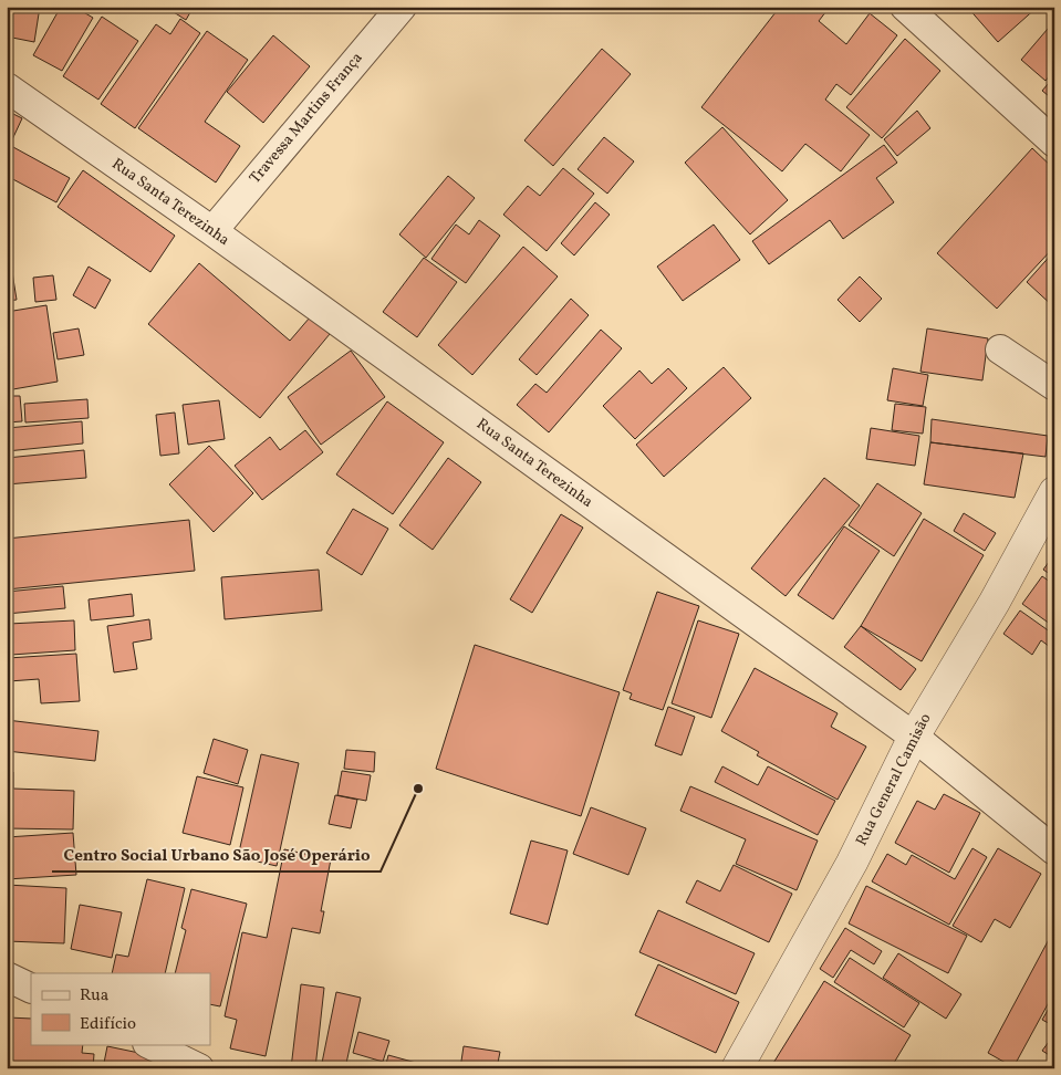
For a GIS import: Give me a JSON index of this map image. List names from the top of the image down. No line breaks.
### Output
{"streets":{"street":["Travessa Martins França","Rua Santa Terezinha","Rua General Camisão"]},"crossings":[["Travessa Martins França","Rua Santa Terezinha"],["Rua Santa Terezinha","Rua General Camisão"]],"places":["Centro Social Urbano São José Operário"],"legend":["Rua","Edifício"]}
